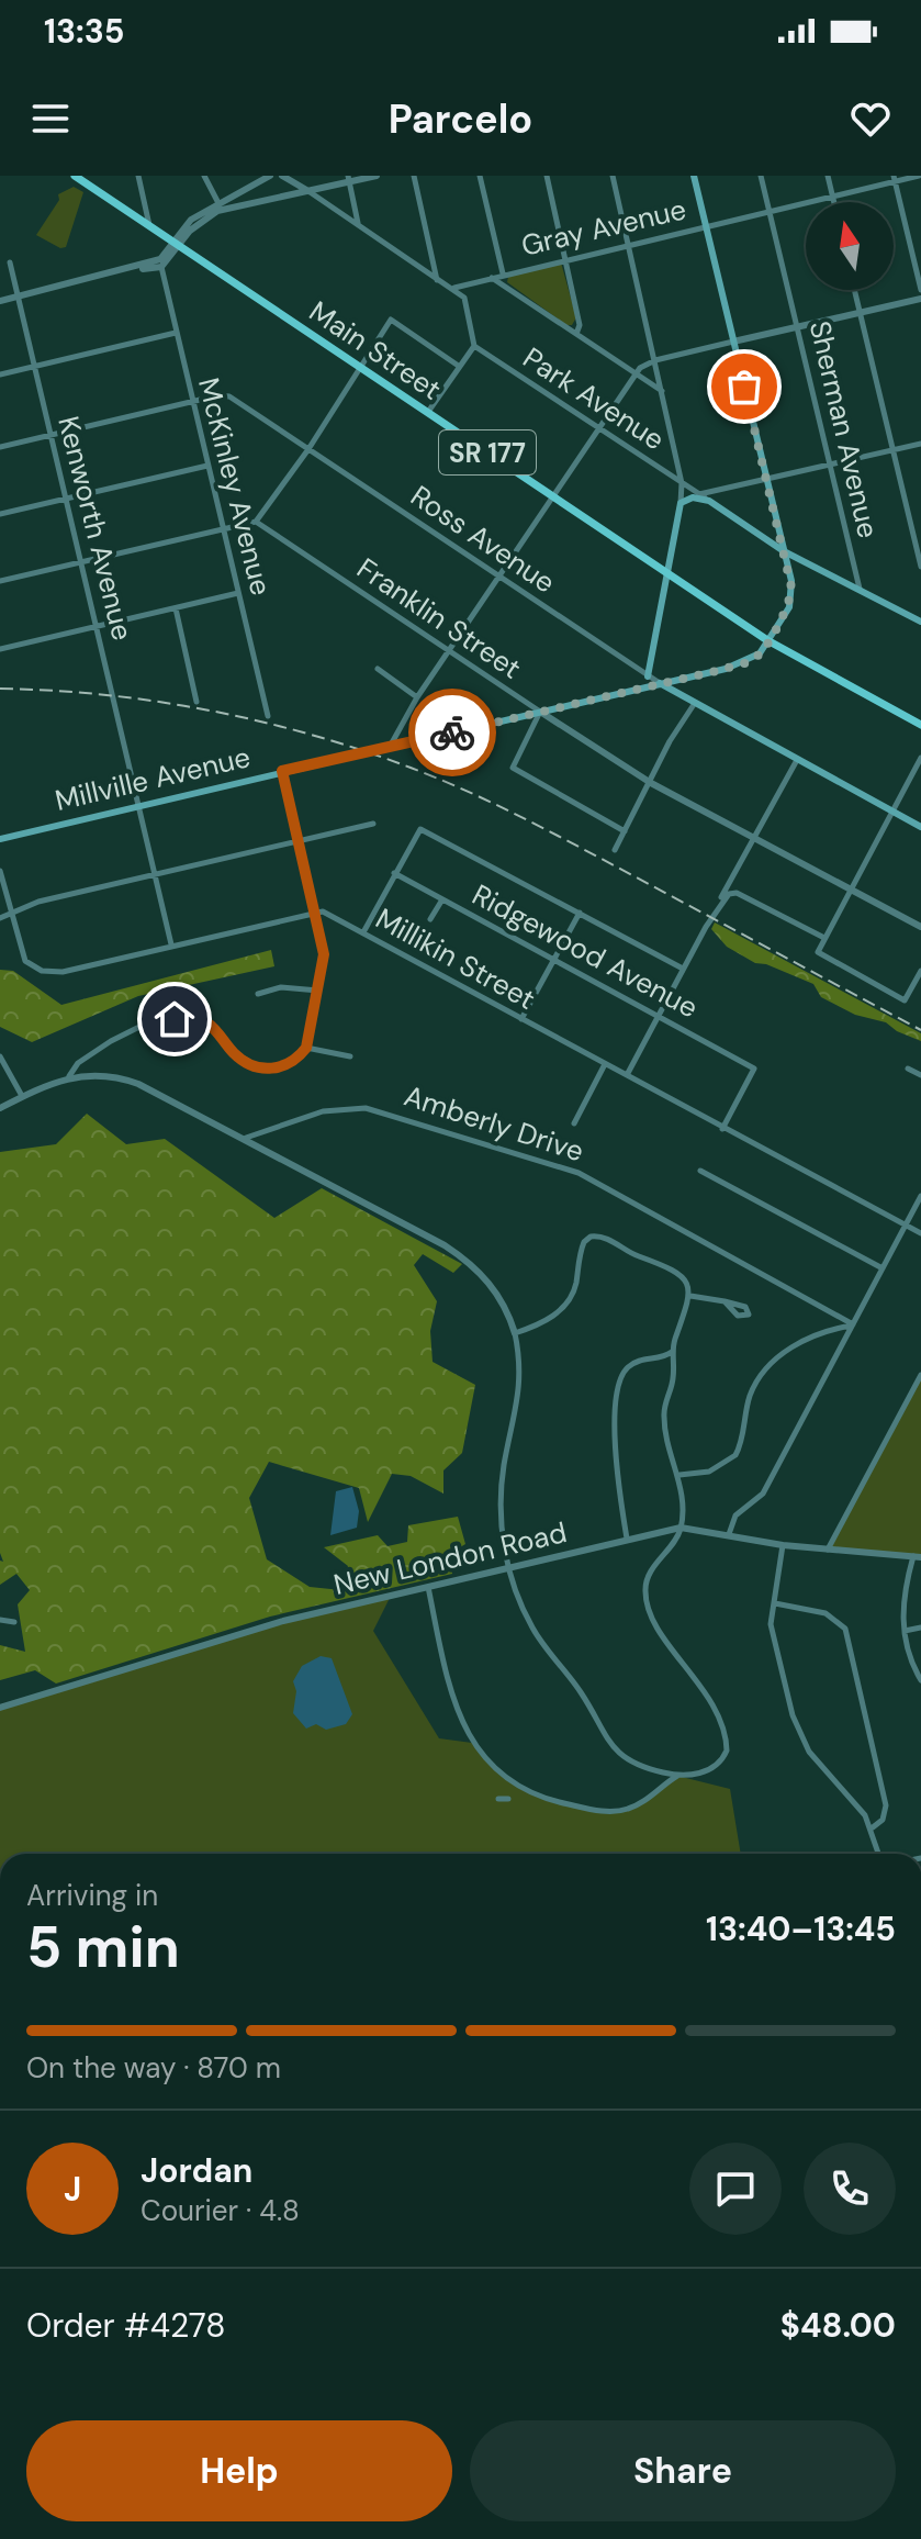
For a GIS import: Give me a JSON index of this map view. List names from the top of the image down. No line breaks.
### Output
{"streets":{"main road":["Main Street","Park Avenue","SR 177","Ross Avenue","Millville Avenue"],"street":["Gray Avenue","Sherman Avenue","McKinley Avenue","Kenworth Avenue","Franklin Street","Ridgewood Avenue","Millikin Street","Amberly Drive","New London Road"]},"crossings":[["Gray Avenue","Sherman Avenue"],["Main Street","Millville Avenue"],["Park Avenue","Sherman Avenue"],["McKinley Avenue","Ross Avenue"],["Kenworth Avenue","Ross Avenue"],["Kenworth Avenue","Millville Avenue"],["Ross Avenue","Millville Avenue"],["Franklin Street","Millville Avenue"],["Ridgewood Avenue","Millikin Street"]],"north":"top","page":{"status":"13:35","header":"Parcelo","heading":["5 min","Arriving in","13:40–13:45"],"panel":["Jordan","Courier · 4.8","Order #4278","$48.00"],"bar":"On the way · 870 m","round":"J","buttons":["Help","Share"]}}
